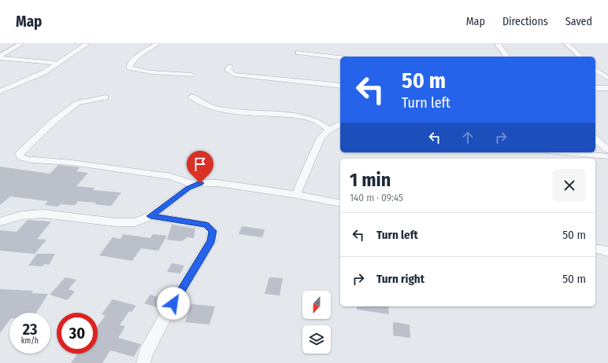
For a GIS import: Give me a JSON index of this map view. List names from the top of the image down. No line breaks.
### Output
{"north":"bottom","page":{"header":"Map","nav":["Map","Directions","Saved"],"turn":["50 m","Turn left"],"heading":["1 min","140 m · 09:45"],"list":[{"name":"Turn left","value":"50 m"},{"name":"Turn right","value":"50 m"}],"speed":"23 km/h","limit":"30"}}
